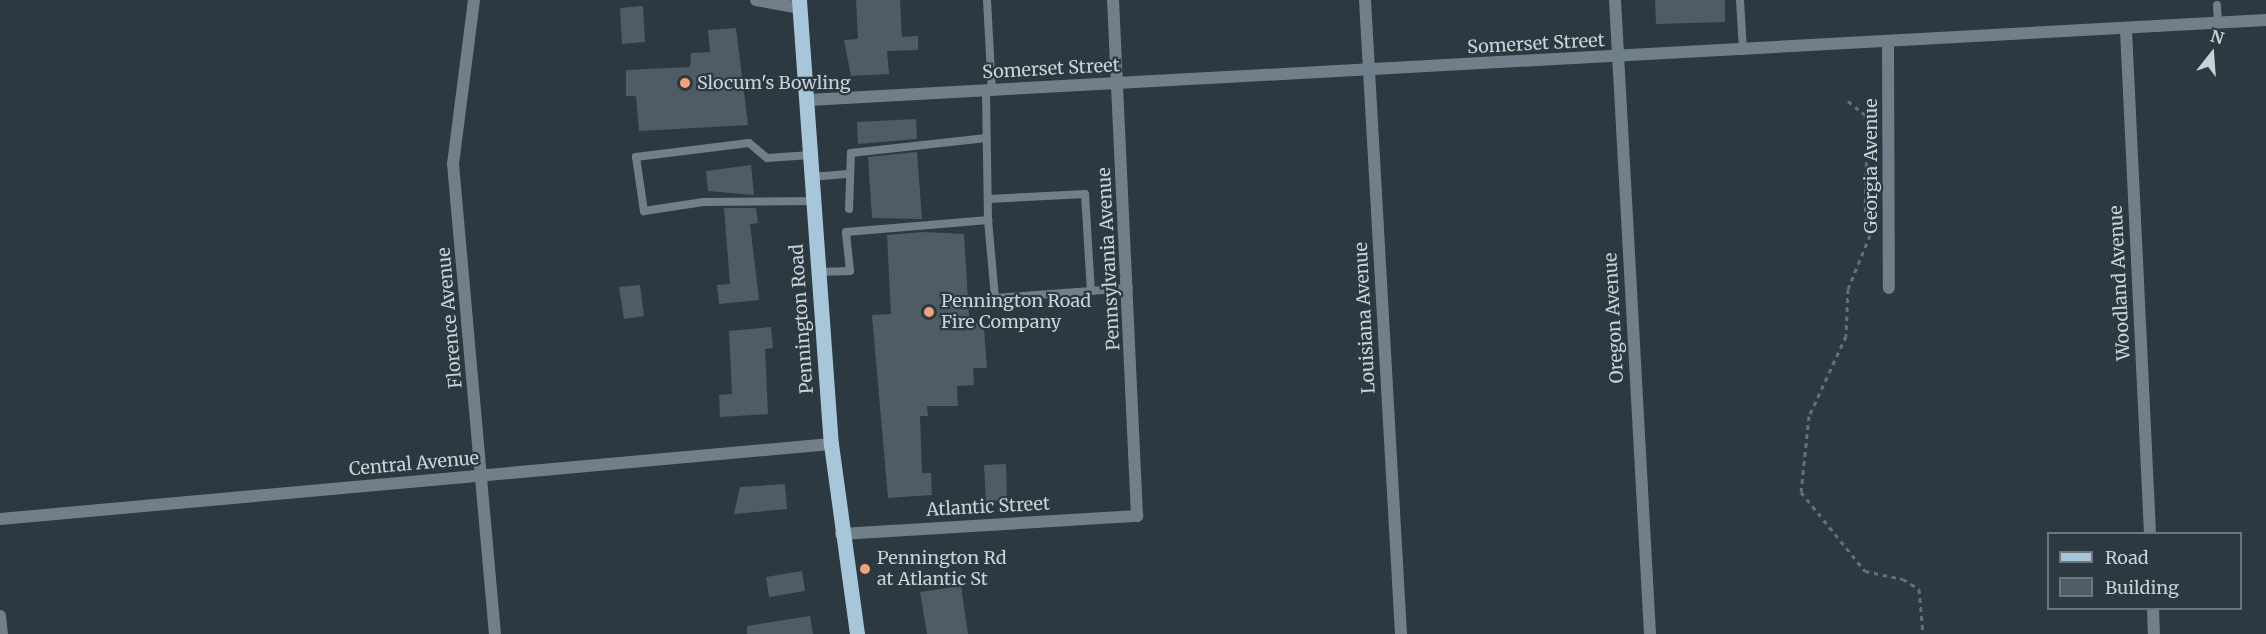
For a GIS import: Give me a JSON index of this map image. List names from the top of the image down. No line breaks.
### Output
{"streets":{"main road":["Pennington Road"],"street":["Somerset Street","Georgia Avenue","Pennsylvania Avenue","Woodland Avenue","Florence Avenue","Louisiana Avenue","Oregon Avenue","Central Avenue","Atlantic Street"]},"crossings":[["Somerset Street","Georgia Avenue"],["Somerset Street","Pennsylvania Avenue"],["Somerset Street","Woodland Avenue"],["Somerset Street","Louisiana Avenue"],["Somerset Street","Oregon Avenue"],["Somerset Street","Pennington Road"],["Pennsylvania Avenue","Atlantic Street"],["Florence Avenue","Central Avenue"],["Pennington Road","Central Avenue"],["Pennington Road","Atlantic Street"]],"places":["Slocum's Bowling","Pennington Road Fire Company","Pennington Rd at Atlantic St"],"legend":["Road","Building"],"north":"top"}
